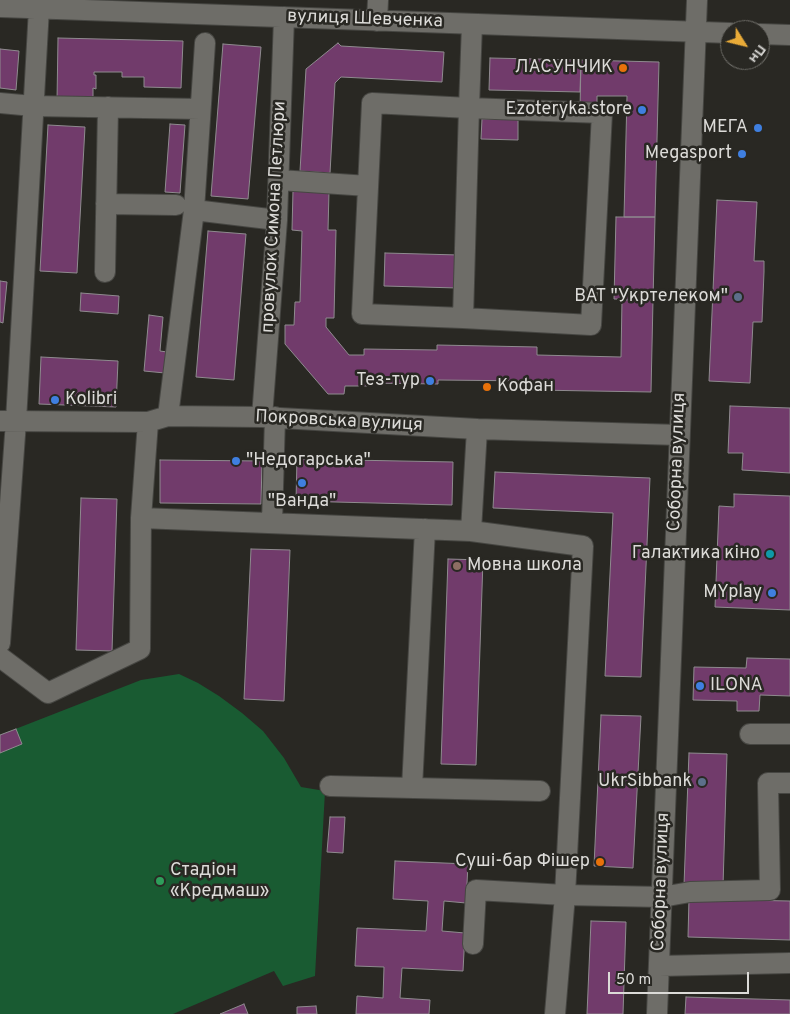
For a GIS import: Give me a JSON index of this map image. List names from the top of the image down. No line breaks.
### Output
{"streets":{"street":["вулиця Шевченка","провулок Симона Петлюри","Покровська вулиця","Соборна вулиця"]},"crossings":[["вулиця Шевченка","провулок Симона Петлюри"],["вулиця Шевченка","Соборна вулиця"],["провулок Симона Петлюри","Покровська вулиця"],["Покровська вулиця","Соборна вулиця"]],"places":["ЛАСУНЧИК","Ezoteryka.store","МЕГА","Megasport","ВАТ \"Укртелеком\"","Тез-тур","Кофан","Kolibri","\"Недогарська\"","\"Ванда\"","Галактика кіно","Мовна школа","MYplay","ILONA","UkrSibbank","Суші-бар Фішер","Стадіон «Кредмаш»"],"scale_bar":"50 m","north":"bottom right"}
